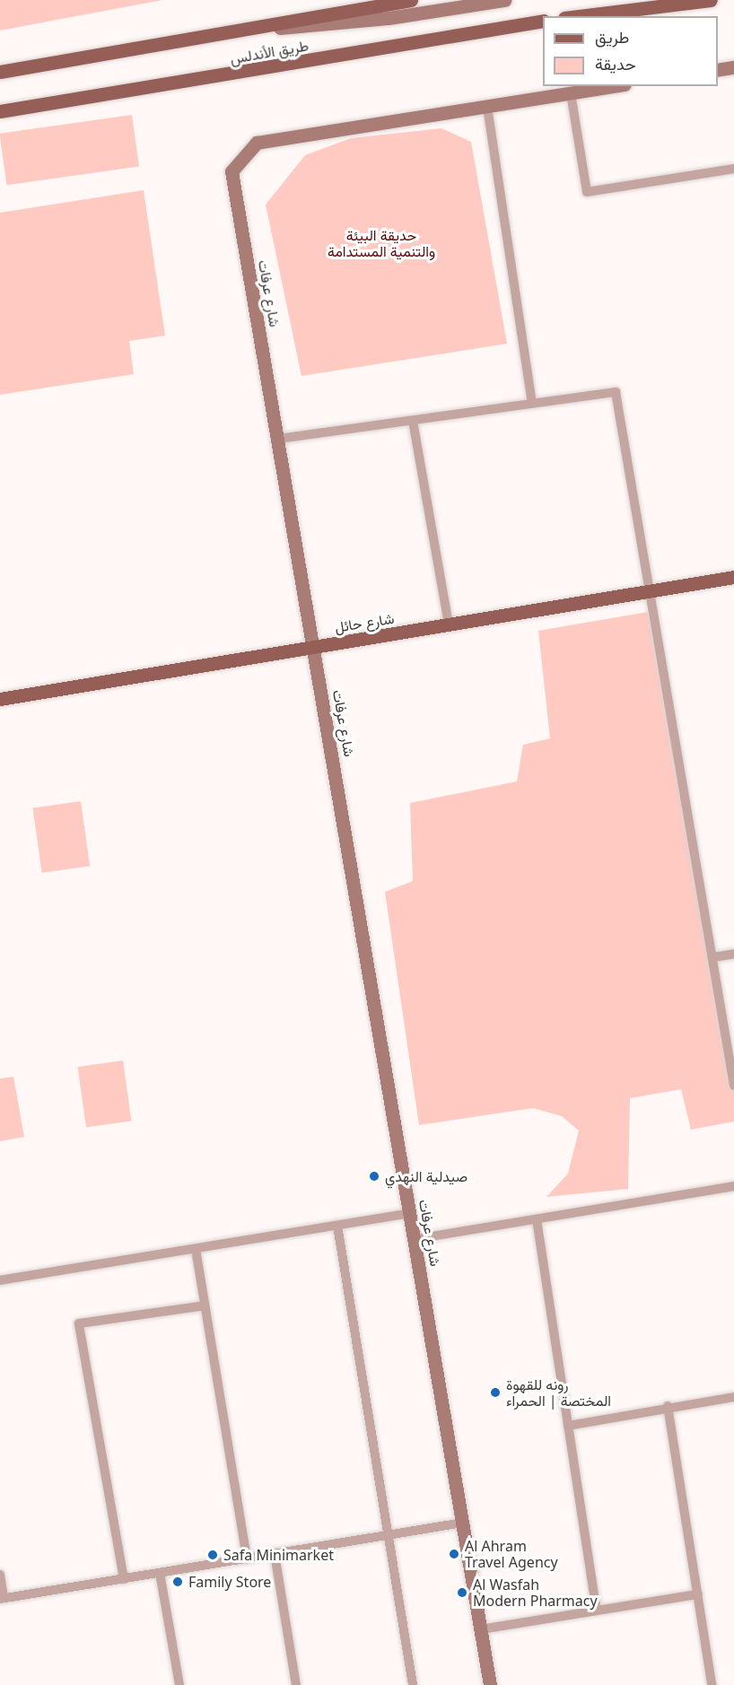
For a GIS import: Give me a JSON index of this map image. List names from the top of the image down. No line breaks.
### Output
{"streets":{"main road":["طريق الأندلس","شارع حائل"],"street":["شارع عرفات"]},"crossings":[["شارع عرفات","شارع حائل"]],"parks":["حديقة البيئة والتنمية المستدامة"],"places":["صيدلية النهدي","رونه للقهوة المختصة | الحمراء","Al Ahram Travel Agency","Safa Minimarket","Family Store","Al Wasfah Modern Pharmacy"],"legend":["طريق","حديقة"]}
